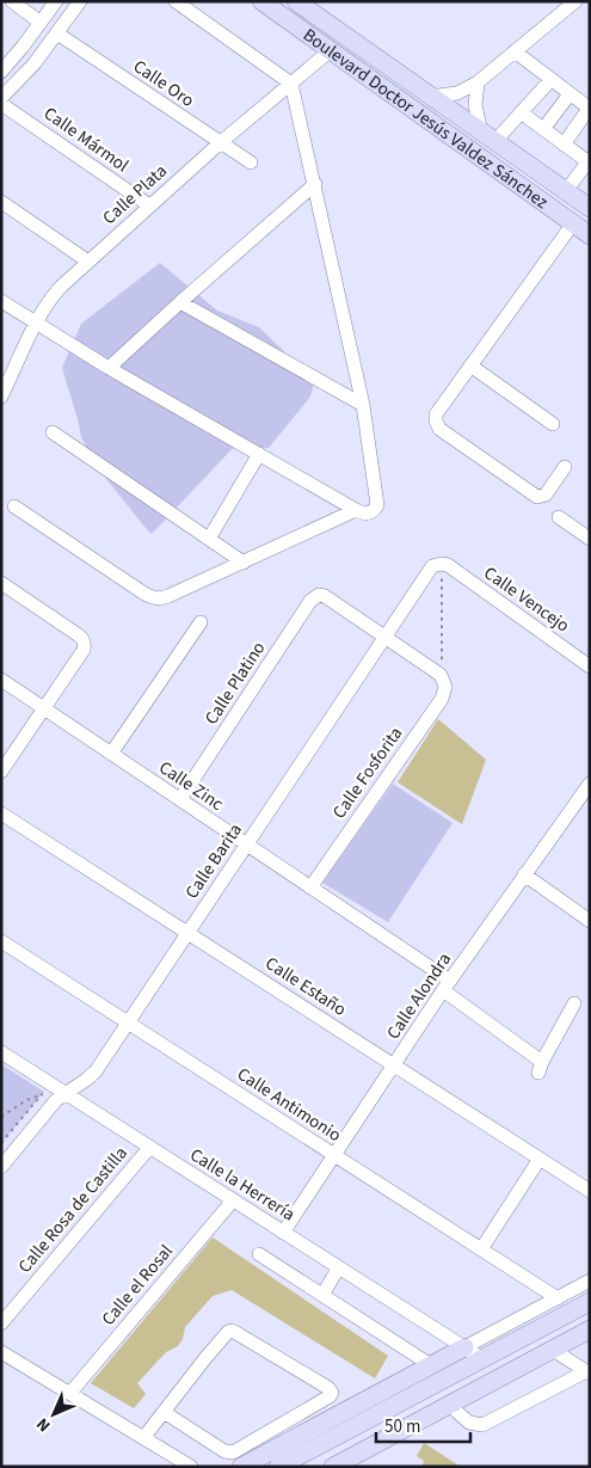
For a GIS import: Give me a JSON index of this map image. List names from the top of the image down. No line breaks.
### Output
{"streets":{"main road":["Boulevard Doctor Jesús Valdez Sánchez"],"street":["Calle Oro","Calle Mármol","Calle Plata","Calle Vencejo","Calle Platino","Calle Fosforita","Calle Zinc","Calle Barita","Calle Estaño","Calle Alondra","Calle Antimonio","Calle la Herrería","Calle Rosa de Castilla","Calle el Rosal"]},"crossings":[["Calle Oro","Calle Plata"],["Boulevard Doctor Jesús Valdez Sánchez","Calle Plata"],["Calle Mármol","Calle Plata"],["Calle Vencejo","Calle Barita"],["Calle Platino","Calle Zinc"],["Calle Platino","Calle Barita"],["Calle Fosforita","Calle Zinc"],["Calle Zinc","Calle Barita"],["Calle Zinc","Calle Alondra"],["Calle Barita","Calle Estaño"],["Calle Barita","Calle Antimonio"],["Calle Barita","Calle la Herrería"],["Calle Estaño","Calle Alondra"],["Calle Alondra","Calle Antimonio"],["Calle Alondra","Calle la Herrería"],["Calle la Herrería","Calle Rosa de Castilla"],["Calle la Herrería","Calle el Rosal"]],"scale_bar":"50 m","north":"bottom left"}
